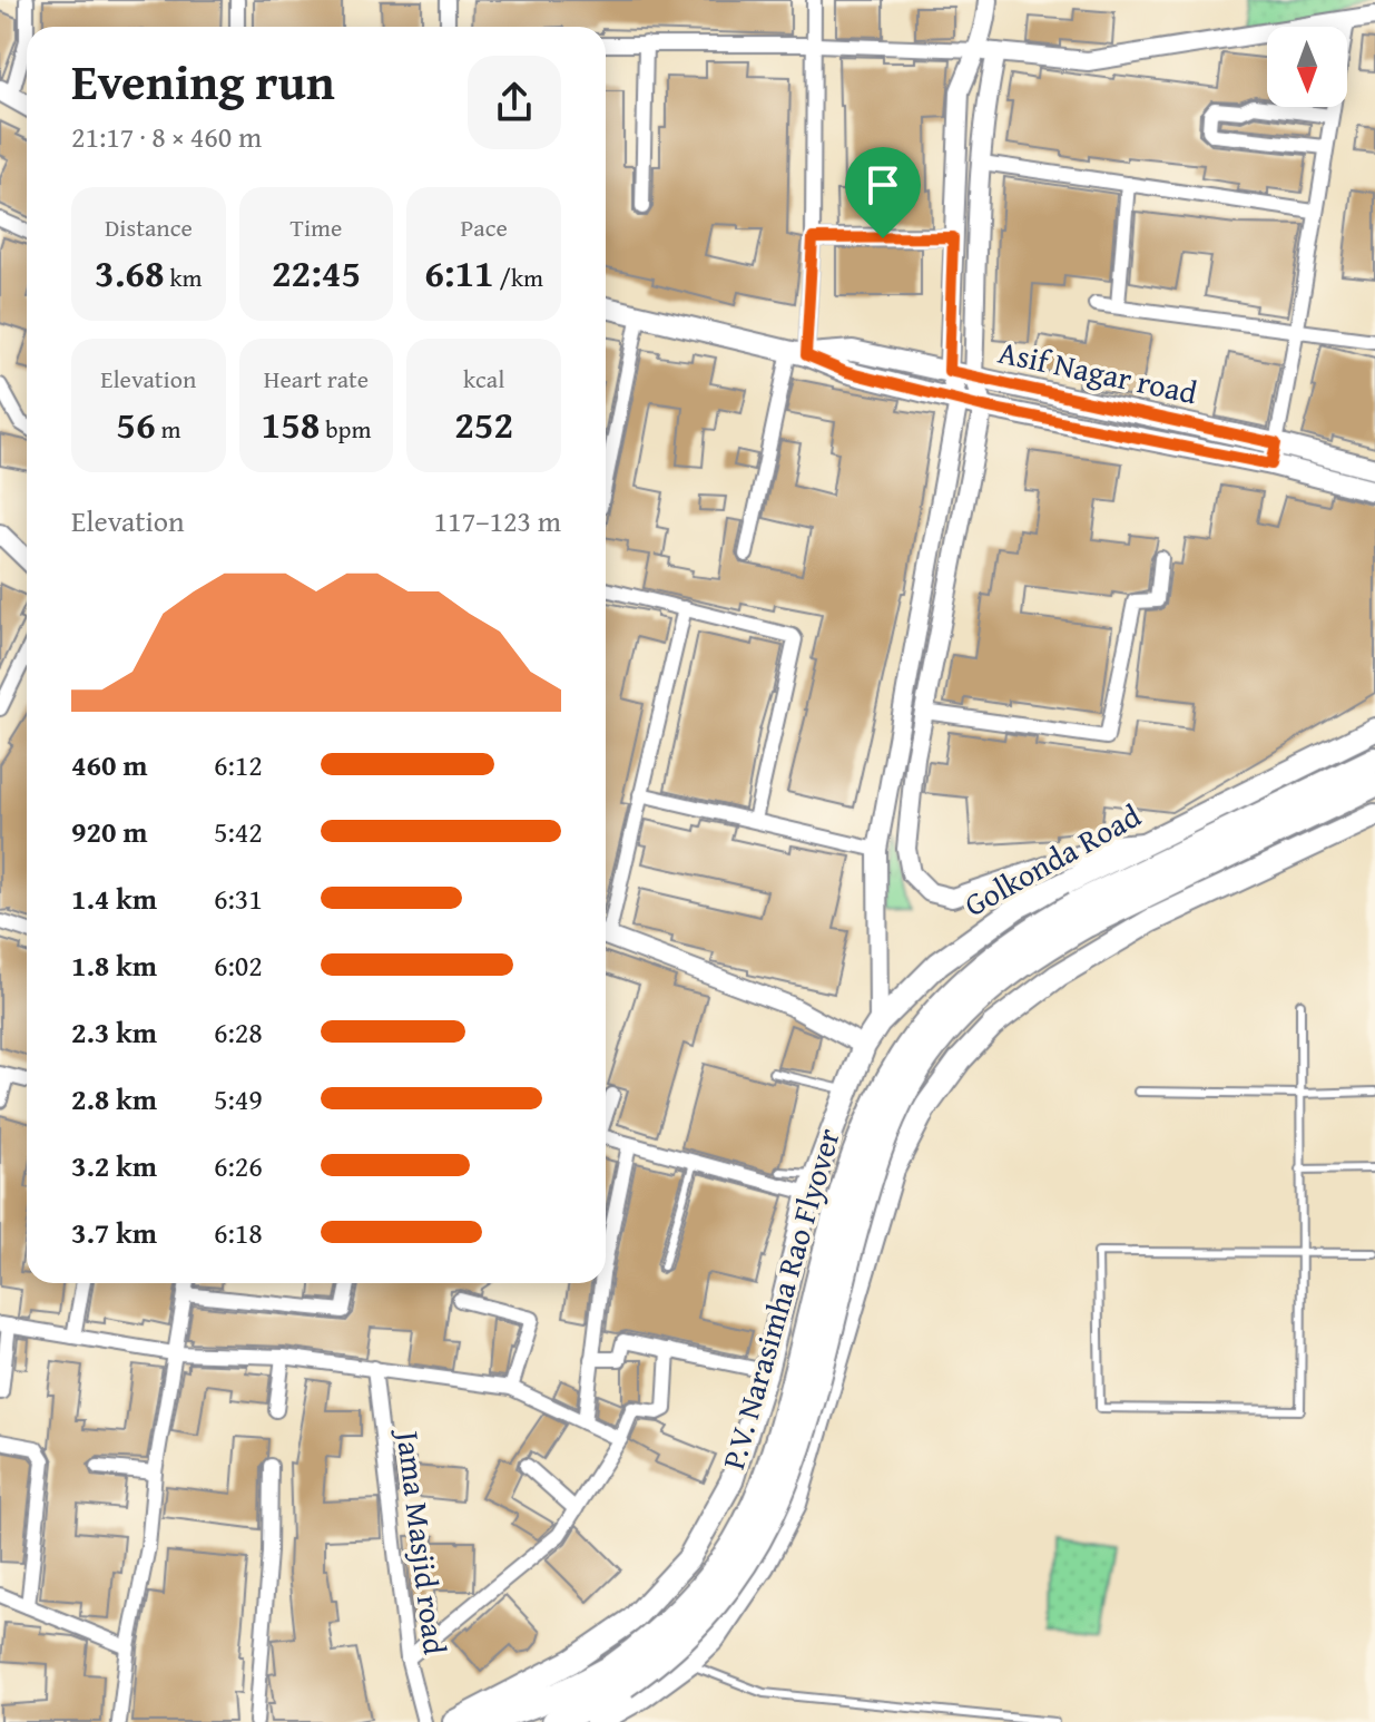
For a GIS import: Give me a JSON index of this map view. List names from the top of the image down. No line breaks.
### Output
{"streets":{"highway":["Golkonda Road","P.V. Narasimha Rao Flyover"],"main road":["Asif Nagar road"],"street":["Jama Masjid road"]},"north":"bottom","page":{"heading":["Evening run","21:17 · 8 × 460 m"],"stats":[["Distance","3.68 km"],["Time","22:45"],["Pace","6:11 /km"],["Elevation","56 m"],["Heart rate","158 bpm"],["kcal","252"]],"chart":["Elevation","117–123 m"],"list":[{"name":"460 m","note":"6:12"},{"name":"920 m","note":"5:42"},{"name":"1.4 km","note":"6:31"},{"name":"1.8 km","note":"6:02"},{"name":"2.3 km","note":"6:28"},{"name":"2.8 km","note":"5:49"},{"name":"3.2 km","note":"6:26"},{"name":"3.7 km","note":"6:18"}]}}
